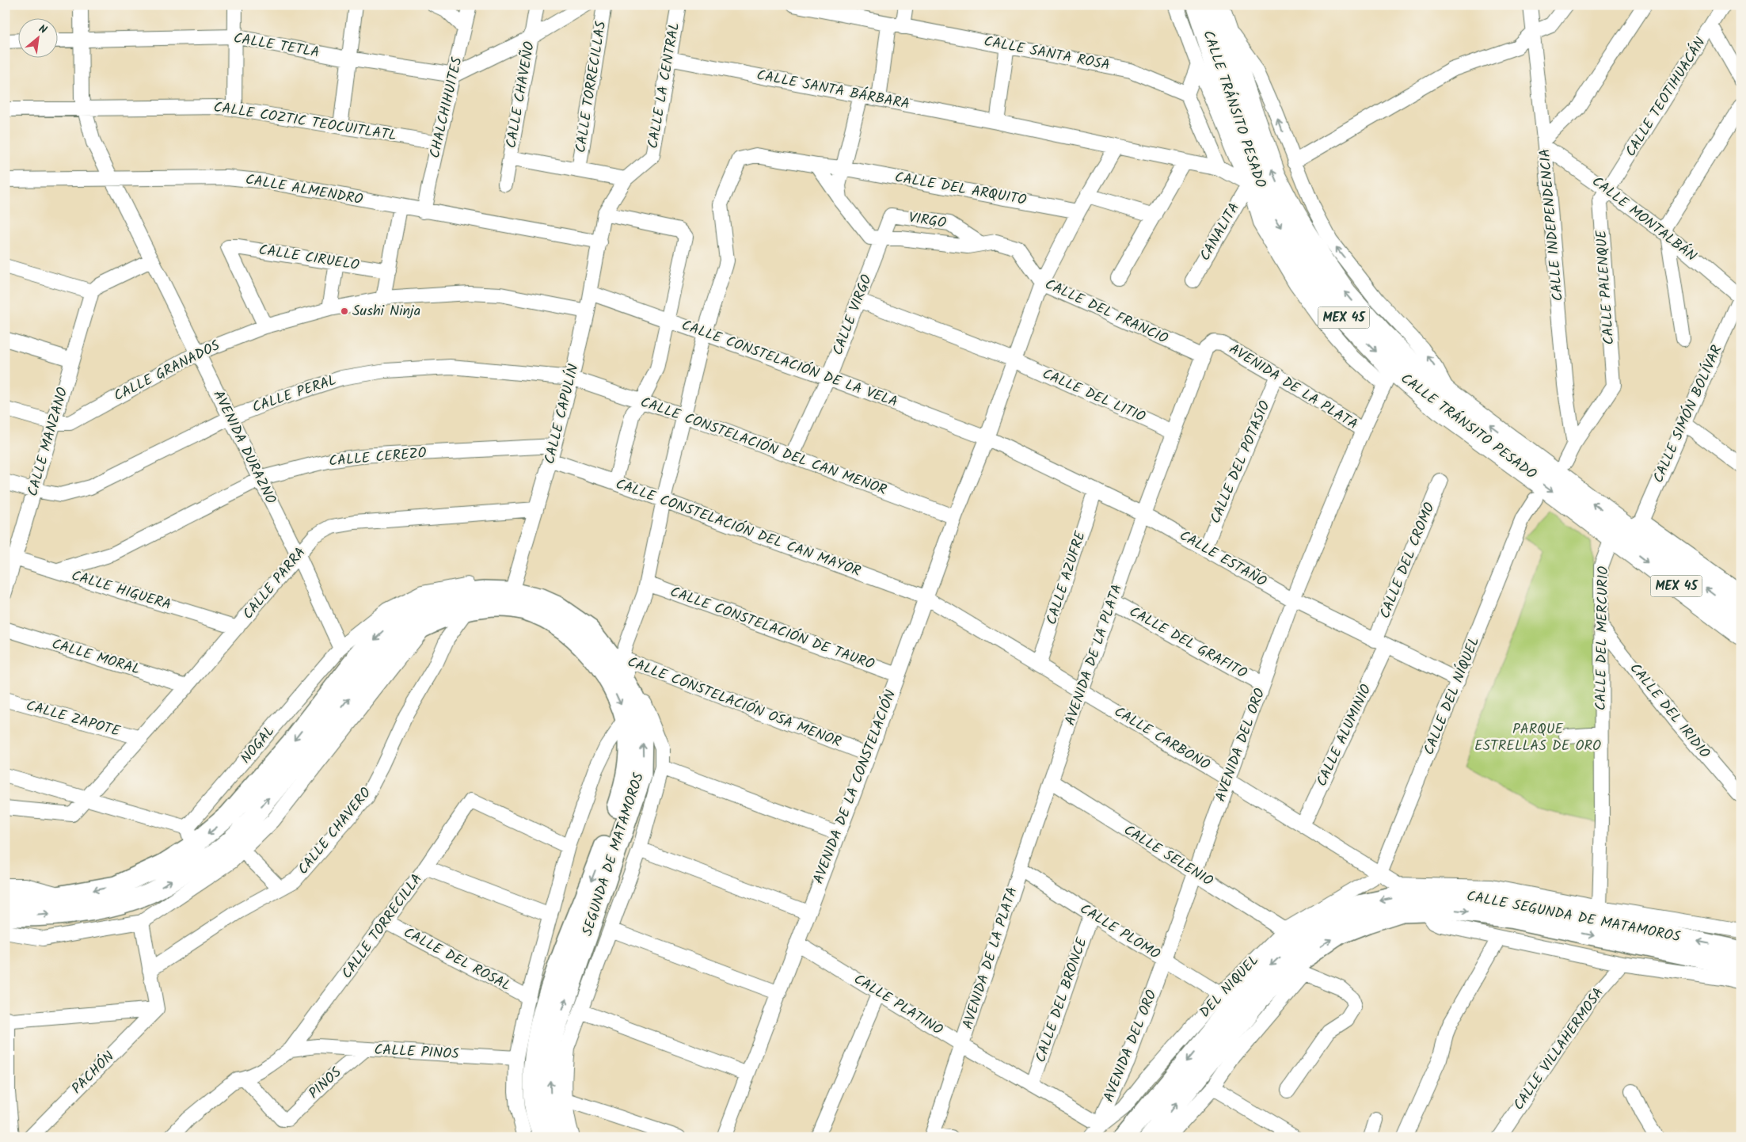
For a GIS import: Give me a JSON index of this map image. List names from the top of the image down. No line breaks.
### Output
{"streets":{"main road":["CALLE TRÁNSITO PESADO","MEX 45","SEGUNDA DE MATAMOROS","CALLE SEGUNDA DE MATAMOROS"],"street":["CALLE TETLA","CALLE SANTA ROSA","CALLE LA CENTRAL","CALLE TORRECILLAS","CALLE SANTA BÁRBARA","CALLE CHAVEÑO","CALLE TEOTIHUACÁN","CHALCHIHUITES","CALLE COZTIC TEOCUITLATL","CALLE DEL ARQUITO","CALLE ALMENDRO","CALLE MONTALBÁN","VIRGO","CALLE INDEPENDENCIA","CANALITA","CALLE CIRUELO","CALLE PALENQUE","CALLE DEL FRANCIO","CALLE VIRGO","CALLE CONSTELACIÓN DE LA VELA","CALLE GRANADOS","AVENIDA DE LA PLATA","CALLE PERAL","CALLE DEL LITIO","CALLE CAPULÍN","CALLE SIMÓN BOLÍVAR","CALLE MANZANO","CALLE CONSTELACIÓN DEL CAN MENOR","AVENIDA DURAZNO","CALLE CEREZO","CALLE DEL POTASIO","CALLE CONSTELACIÓN DEL CAN MAYOR","CALLE ESTAÑO","CALLE DEL CROMO","CALLE AZUFRE","CALLE PARRA","CALLE HIGUERA","CALLE CONSTELACIÓN DE TAURO","CALLE DEL MERCURIO","CALLE DEL GRAFITO","CALLE MORAL","CALLE DEL NÍQUEL","CALLE CONSTELACIÓN OSA MENOR","CALLE DEL IRIDIO","CALLE ZAPOTE","CALLE ALUMINIO","CALLE CARBONO","NOGAL","AVENIDA DEL ORO","AVENIDA DE LA CONSTELACIÓN","CALLE CHAVERO","CALLE SELENIO","CALLE TORRECILLA","CALLE PLOMO","CALLE DEL ROSAL","DEL NIQUEL","CALLE DEL BRONCE","CALLE PLATINO","CALLE VILLAHERMOSA","CALLE PINOS","PACHÓN","PINOS"]},"crossings":[["CALLE TETLA","CHALCHIHUITES"],["CALLE TETLA","AVENIDA DURAZNO"],["CALLE LA CENTRAL","CALLE TORRECILLAS"],["CALLE LA CENTRAL","CALLE SANTA BÁRBARA"],["CALLE LA CENTRAL","CALLE ALMENDRO"],["CALLE LA CENTRAL","CALLE CAPULÍN"],["CALLE TORRECILLAS","CALLE CHAVEÑO"],["CALLE SANTA BÁRBARA","CALLE TRÁNSITO PESADO"],["CALLE SANTA BÁRBARA","CANALITA"],["CALLE SANTA BÁRBARA","AVENIDA DE LA CONSTELACIÓN"],["CALLE TEOTIHUACÁN","CALLE MONTALBÁN"],["CALLE TEOTIHUACÁN","CALLE PALENQUE"],["CHALCHIHUITES","CALLE COZTIC TEOCUITLATL"],["CHALCHIHUITES","CALLE ALMENDRO"],["CALLE TRÁNSITO PESADO","MEX 45"],["CALLE TRÁNSITO PESADO","CALLE SIMÓN BOLÍVAR"],["CALLE TRÁNSITO PESADO","CALLE DEL MERCURIO"],["CALLE TRÁNSITO PESADO","AVENIDA DEL ORO"],["CALLE COZTIC TEOCUITLATL","AVENIDA DURAZNO"],["CALLE DEL ARQUITO","CALLE CONSTELACIÓN DE LA VELA"],["CALLE DEL ARQUITO","AVENIDA DE LA CONSTELACIÓN"],["CALLE ALMENDRO","CALLE CAPULÍN"],["CALLE ALMENDRO","AVENIDA DURAZNO"],["CALLE MONTALBÁN","CALLE INDEPENDENCIA"],["CALLE MONTALBÁN","CALLE PALENQUE"],["CALLE MONTALBÁN","CALLE SIMÓN BOLÍVAR"],["VIRGO","CALLE DEL FRANCIO"],["VIRGO","CALLE VIRGO"],["CALLE INDEPENDENCIA","CALLE PALENQUE"],["CALLE CIRUELO","CALLE GRANADOS"],["CALLE DEL FRANCIO","CALLE VIRGO"],["CALLE DEL FRANCIO","AVENIDA DE LA PLATA"],["CALLE DEL FRANCIO","AVENIDA DE LA CONSTELACIÓN"],["CALLE VIRGO","CALLE CONSTELACIÓN DE LA VELA"],["CALLE VIRGO","CALLE DEL LITIO"],["CALLE VIRGO","CALLE CONSTELACIÓN DEL CAN MENOR"],["MEX 45","CALLE SIMÓN BOLÍVAR"],["MEX 45","CALLE DEL MERCURIO"],["CALLE CONSTELACIÓN DE LA VELA","CALLE CAPULÍN"],["CALLE CONSTELACIÓN DE LA VELA","CALLE ESTAÑO"],["CALLE CONSTELACIÓN DE LA VELA","AVENIDA DE LA CONSTELACIÓN"],["CALLE GRANADOS","CALLE CAPULÍN"],["CALLE GRANADOS","CALLE MANZANO"],["CALLE GRANADOS","AVENIDA DURAZNO"],["AVENIDA DE LA PLATA","CALLE DEL LITIO"],["AVENIDA DE LA PLATA","CALLE DEL POTASIO"],["AVENIDA DE LA PLATA","CALLE ESTAÑO"],["AVENIDA DE LA PLATA","CALLE DEL GRAFITO"],["AVENIDA DE LA PLATA","CALLE CARBONO"],["AVENIDA DE LA PLATA","AVENIDA DEL ORO"],["AVENIDA DE LA PLATA","CALLE SELENIO"],["AVENIDA DE LA PLATA","CALLE PLOMO"],["AVENIDA DE LA PLATA","CALLE PLATINO"],["CALLE PERAL","CALLE CAPULÍN"],["CALLE PERAL","CALLE MANZANO"],["CALLE PERAL","CALLE CONSTELACIÓN DEL CAN MENOR"],["CALLE PERAL","AVENIDA DURAZNO"],["CALLE DEL LITIO","AVENIDA DE LA CONSTELACIÓN"],["CALLE CAPULÍN","CALLE CONSTELACIÓN DEL CAN MENOR"],["CALLE CAPULÍN","CALLE CEREZO"],["CALLE CAPULÍN","CALLE CONSTELACIÓN DEL CAN MAYOR"],["CALLE CAPULÍN","CALLE PARRA"],["CALLE SIMÓN BOLÍVAR","CALLE DEL MERCURIO"],["CALLE MANZANO","CALLE HIGUERA"],["CALLE CONSTELACIÓN DEL CAN MENOR","AVENIDA DE LA CONSTELACIÓN"],["AVENIDA DURAZNO","CALLE CEREZO"],["AVENIDA DURAZNO","CALLE PARRA"],["AVENIDA DURAZNO","NOGAL"],["CALLE CEREZO","CALLE HIGUERA"],["CALLE DEL POTASIO","CALLE ESTAÑO"],["CALLE CONSTELACIÓN DEL CAN MAYOR","CALLE CARBONO"],["CALLE CONSTELACIÓN DEL CAN MAYOR","AVENIDA DE LA CONSTELACIÓN"],["CALLE ESTAÑO","CALLE DEL CROMO"],["CALLE ESTAÑO","CALLE AZUFRE"],["CALLE ESTAÑO","CALLE DEL NÍQUEL"],["CALLE ESTAÑO","CALLE ALUMINIO"],["CALLE ESTAÑO","AVENIDA DEL ORO"],["CALLE ESTAÑO","AVENIDA DE LA CONSTELACIÓN"],["CALLE DEL CROMO","CALLE ALUMINIO"],["CALLE AZUFRE","CALLE CARBONO"],["CALLE PARRA","CALLE HIGUERA"],["CALLE PARRA","CALLE MORAL"],["CALLE PARRA","CALLE ZAPOTE"],["CALLE CONSTELACIÓN DE TAURO","AVENIDA DE LA CONSTELACIÓN"],["CALLE DEL MERCURIO","CALLE DEL IRIDIO"],["CALLE DEL GRAFITO","AVENIDA DEL ORO"],["CALLE DEL NÍQUEL","CALLE CARBONO"],["CALLE DEL NÍQUEL","DEL NIQUEL"],["CALLE CONSTELACIÓN OSA MENOR","AVENIDA DE LA CONSTELACIÓN"],["CALLE CONSTELACIÓN OSA MENOR","SEGUNDA DE MATAMOROS"],["CALLE ALUMINIO","CALLE CARBONO"],["CALLE CARBONO","AVENIDA DEL ORO"],["CALLE CARBONO","AVENIDA DE LA CONSTELACIÓN"],["CALLE CARBONO","CALLE SEGUNDA DE MATAMOROS"],["CALLE CARBONO","DEL NIQUEL"],["CALLE CARBONO","CALLE VILLAHERMOSA"],["AVENIDA DEL ORO","CALLE SELENIO"],["AVENIDA DEL ORO","CALLE PLOMO"],["AVENIDA DEL ORO","DEL NIQUEL"],["AVENIDA DEL ORO","CALLE PLATINO"],["AVENIDA DE LA CONSTELACIÓN","CALLE PLATINO"],["CALLE SELENIO","DEL NIQUEL"],["CALLE TORRECILLA","CALLE DEL ROSAL"],["CALLE TORRECILLA","CALLE PINOS"],["CALLE TORRECILLA","PINOS"],["CALLE PLOMO","DEL NIQUEL"],["CALLE PLOMO","CALLE DEL BRONCE"],["DEL NIQUEL","CALLE PLATINO"],["CALLE DEL BRONCE","CALLE PLATINO"],["CALLE PINOS","PINOS"]],"parks":["PARQUE ESTRELLAS DE ORO"],"places":["Sushi Ninja"],"north":"top right"}
